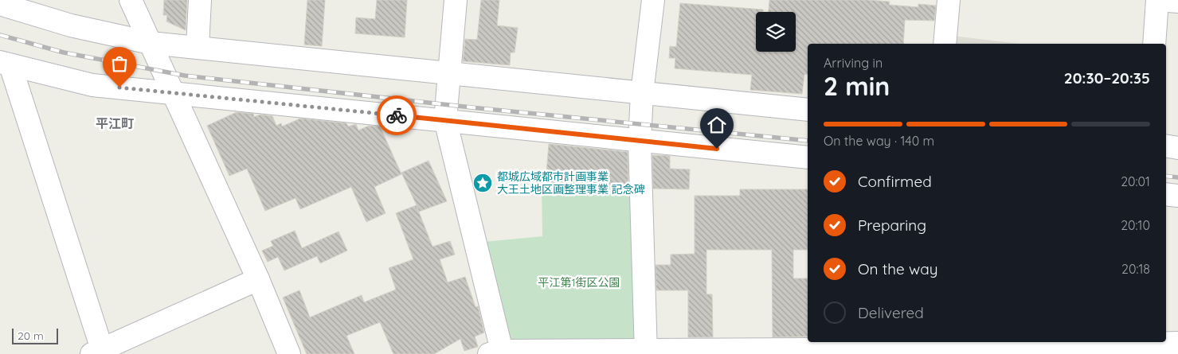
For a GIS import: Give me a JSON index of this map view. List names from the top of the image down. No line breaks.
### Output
{"districts":["平江町"],"parks":["平江第1街区公園"],"places":{"place":["都城広域都市計画事業 大王土地区画整理事業 記念碑"]},"scale_bar":"20 m","page":{"heading":["2 min","Arriving in","20:30–20:35"],"bar":"On the way · 140 m","list":[["Confirmed","20:01"],["Preparing","20:10"],["On the way","20:18"],"Delivered"],"scale":"20 m"}}
